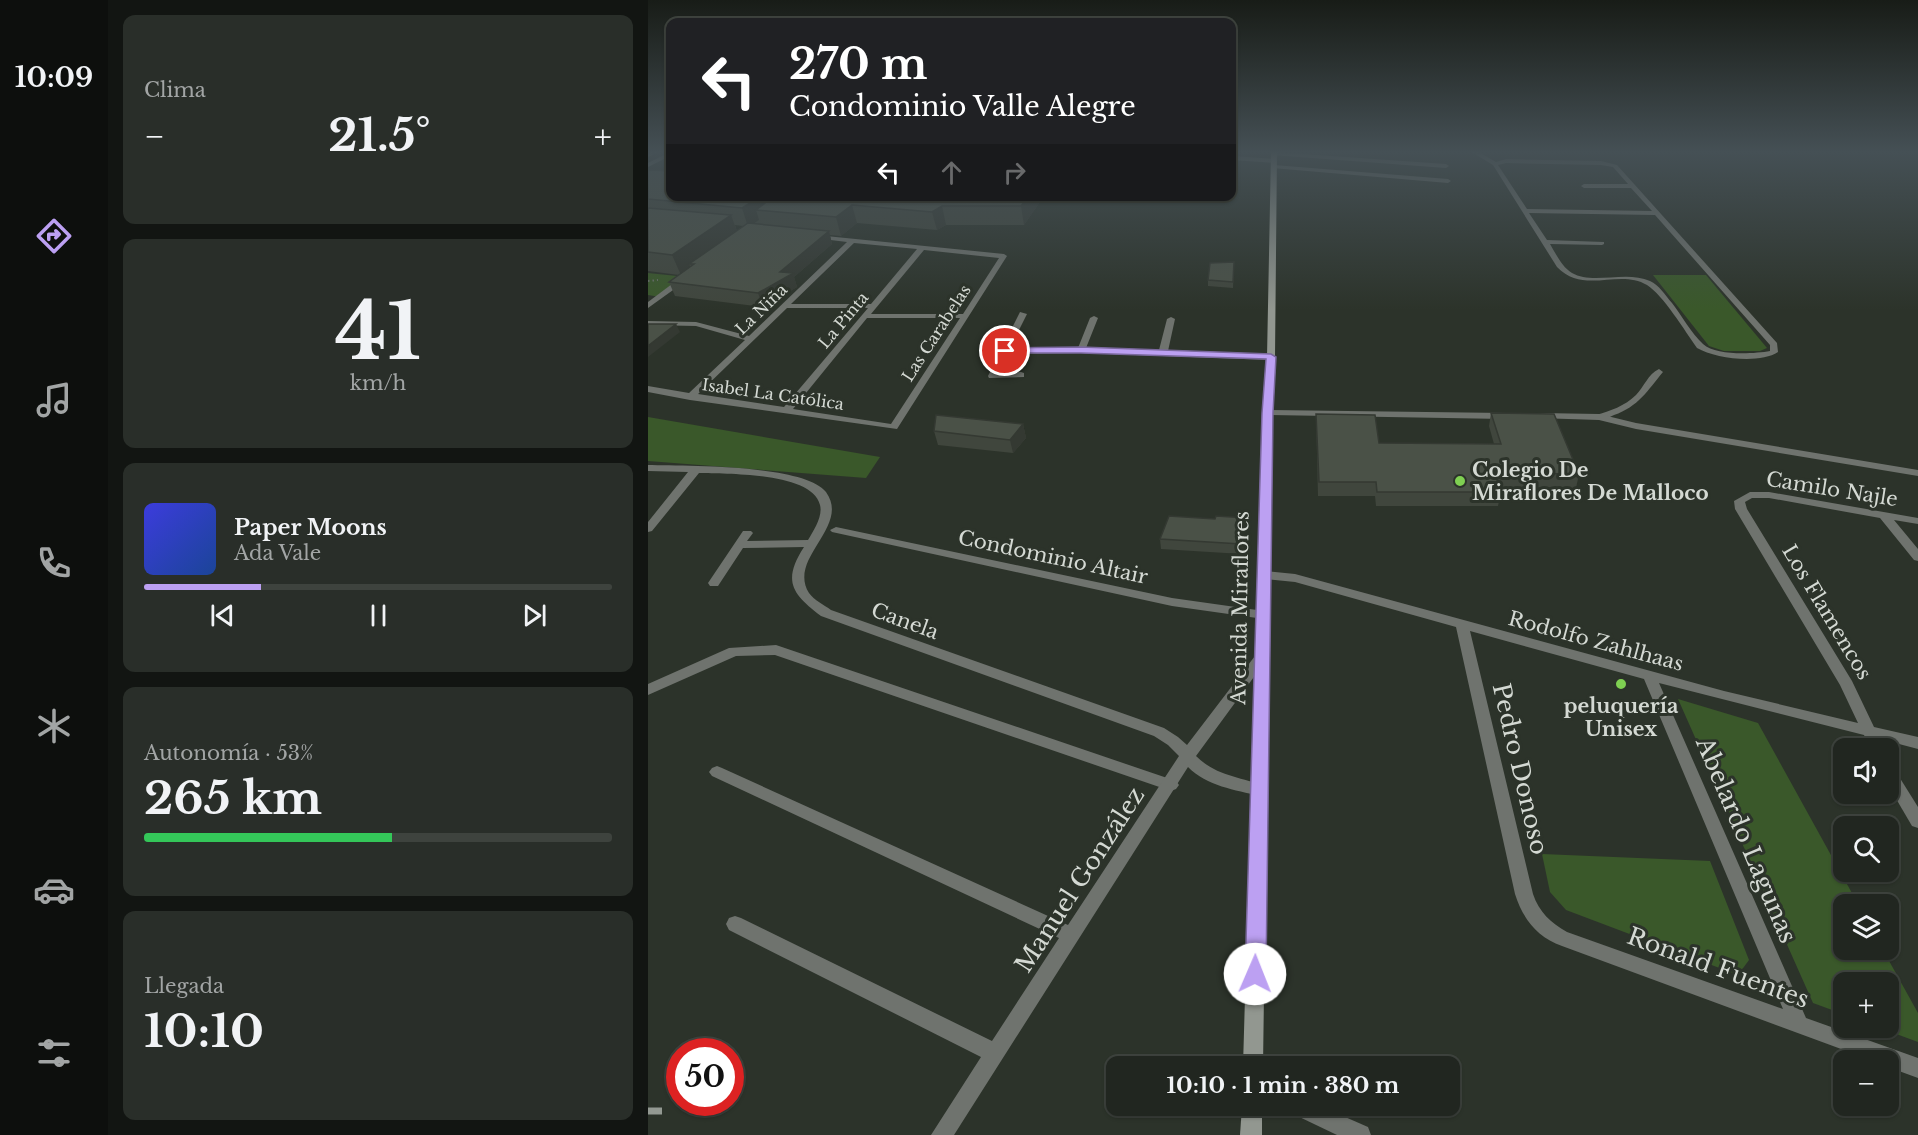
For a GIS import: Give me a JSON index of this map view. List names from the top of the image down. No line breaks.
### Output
{"streets":{"main road":["Avenida Miraflores"],"street":["La Niña","La Pinta","Las Carabelas","Isabel La Católica","Camilo Najle","Condominio Altair","Los Flamencos","Canela","Rodolfo Zahlhaas","Pedro Donoso","Abelardo Lagunas","Manuel González","Ronald Fuentes"]},"crossings":[["La Niña","Isabel La Católica"],["La Pinta","Las Carabelas"],["La Pinta","Isabel La Católica"],["Las Carabelas","Isabel La Católica"],["Camilo Najle","Los Flamencos"],["Condominio Altair","Avenida Miraflores"],["Avenida Miraflores","Canela"],["Avenida Miraflores","Rodolfo Zahlhaas"],["Avenida Miraflores","Manuel González"],["Los Flamencos","Rodolfo Zahlhaas"],["Canela","Manuel González"],["Rodolfo Zahlhaas","Pedro Donoso"],["Rodolfo Zahlhaas","Abelardo Lagunas"],["Pedro Donoso","Ronald Fuentes"],["Abelardo Lagunas","Ronald Fuentes"]],"places":["Colegio De Miraflores De Malloco","peluquería Unisex"],"page":{"tabs":"10:09","tile":["Clima",["41","km/h"],["Autonomía · 53%","265 km"],["Llegada","10:10"]],"turn":["270 m","Condominio Valle Alegre"],"heat":["−","21.5°","+"],"song":["Paper Moons","Ada Vale"],"map_buttons":["+","−"],"limit":"50","trip":"10:10 · 1 min · 380 m"}}
